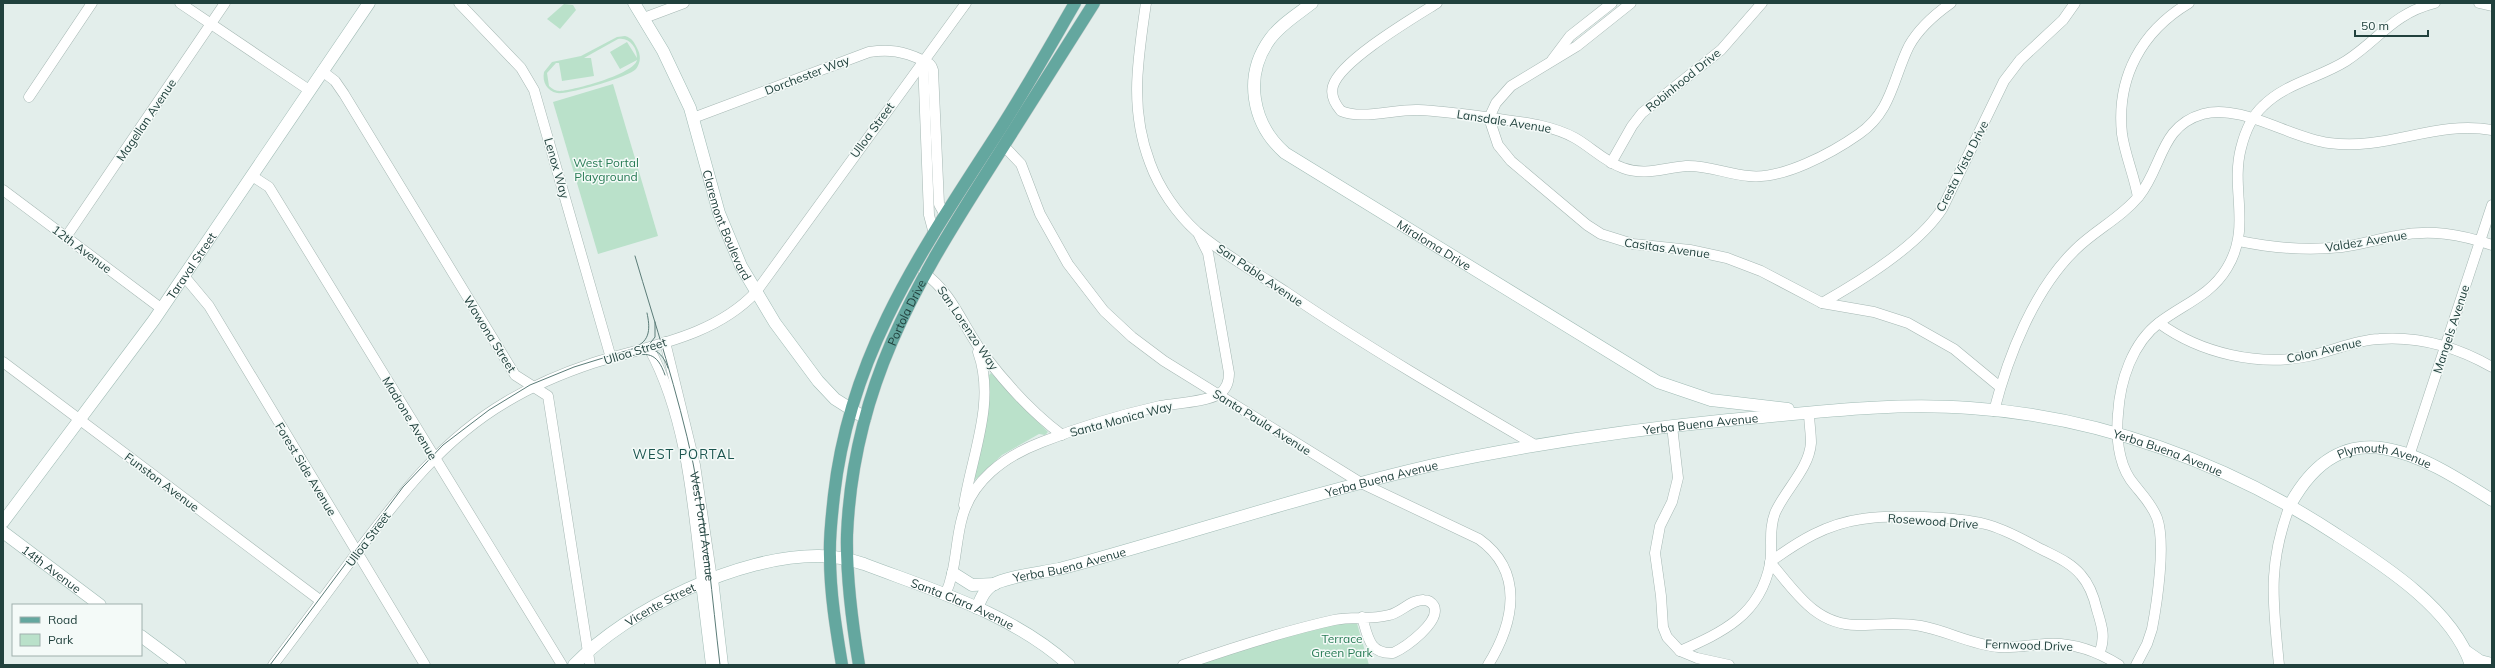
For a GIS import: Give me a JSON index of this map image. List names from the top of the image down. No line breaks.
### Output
{"streets":{"main road":["Portola Drive"],"street":["Dorchester Way","Robinhood Drive","Magellan Avenue","Lansdale Avenue","Ulloa Street","Cresta Vista Drive","Lenox Way","Claremont Boulevard","Valdez Avenue","Miraloma Drive","Casitas Avenue","12th Avenue","Taraval Street","San Pablo Avenue","San Lorenzo Way","Mangels Avenue","Wawona Street","Colon Avenue","Madrone Avenue","Santa Monica Way","Santa Paula Avenue","Yerba Buena Avenue","Plymouth Avenue","Forest Side Avenue","Funston Avenue","Rosewood Drive","West Portal Avenue","14th Avenue","Santa Clara Avenue","Vicente Street","Fernwood Drive"]},"crossings":[["Dorchester Way","Ulloa Street"],["Dorchester Way","Claremont Boulevard"],["Robinhood Drive","Lansdale Avenue"],["Magellan Avenue","12th Avenue"],["Lansdale Avenue","Casitas Avenue"],["Ulloa Street","Lenox Way"],["Ulloa Street","Claremont Boulevard"],["Ulloa Street","Wawona Street"],["Ulloa Street","Madrone Avenue"],["Ulloa Street","Forest Side Avenue"],["Ulloa Street","Funston Avenue"],["Ulloa Street","West Portal Avenue"],["Cresta Vista Drive","Casitas Avenue"],["Claremont Boulevard","Portola Drive"],["Valdez Avenue","Mangels Avenue"],["Miraloma Drive","Yerba Buena Avenue"],["12th Avenue","Taraval Street"],["Taraval Street","Wawona Street"],["Taraval Street","Madrone Avenue"],["Taraval Street","Forest Side Avenue"],["Taraval Street","Funston Avenue"],["San Pablo Avenue","Yerba Buena Avenue"],["Portola Drive","San Lorenzo Way"],["Portola Drive","Santa Paula Avenue"],["Portola Drive","Santa Clara Avenue"],["Portola Drive","Vicente Street"],["San Lorenzo Way","Santa Monica Way"],["Mangels Avenue","Colon Avenue"],["Mangels Avenue","Plymouth Avenue"],["Wawona Street","Vicente Street"],["Santa Monica Way","Santa Paula Avenue"],["Santa Monica Way","Yerba Buena Avenue"],["Santa Monica Way","Santa Clara Avenue"],["Santa Paula Avenue","Yerba Buena Avenue"],["Yerba Buena Avenue","Plymouth Avenue"],["Rosewood Drive","Fernwood Drive"],["West Portal Avenue","Vicente Street"],["Santa Clara Avenue","Vicente Street"]],"districts":["WEST PORTAL"],"parks":["West Portal Playground","Terrace Green Park"],"legend":["Road","Park"],"scale_bar":"50 m"}
